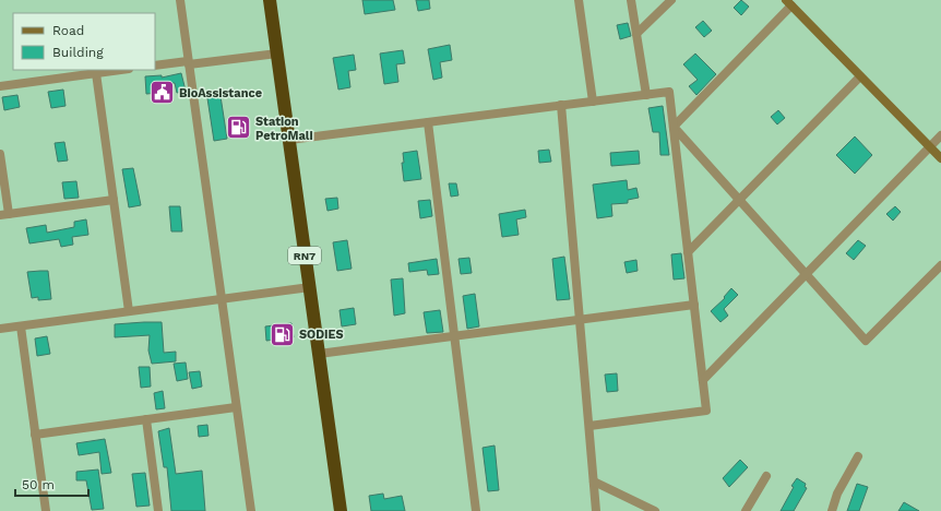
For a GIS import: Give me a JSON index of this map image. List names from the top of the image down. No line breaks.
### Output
{"streets":{"highway":["RN7"]},"places":{"public building":["BioAssistance"],"fuel station":["Station PetroMali","SODIES"]},"legend":["Road","Building"],"scale_bar":"50 m"}
